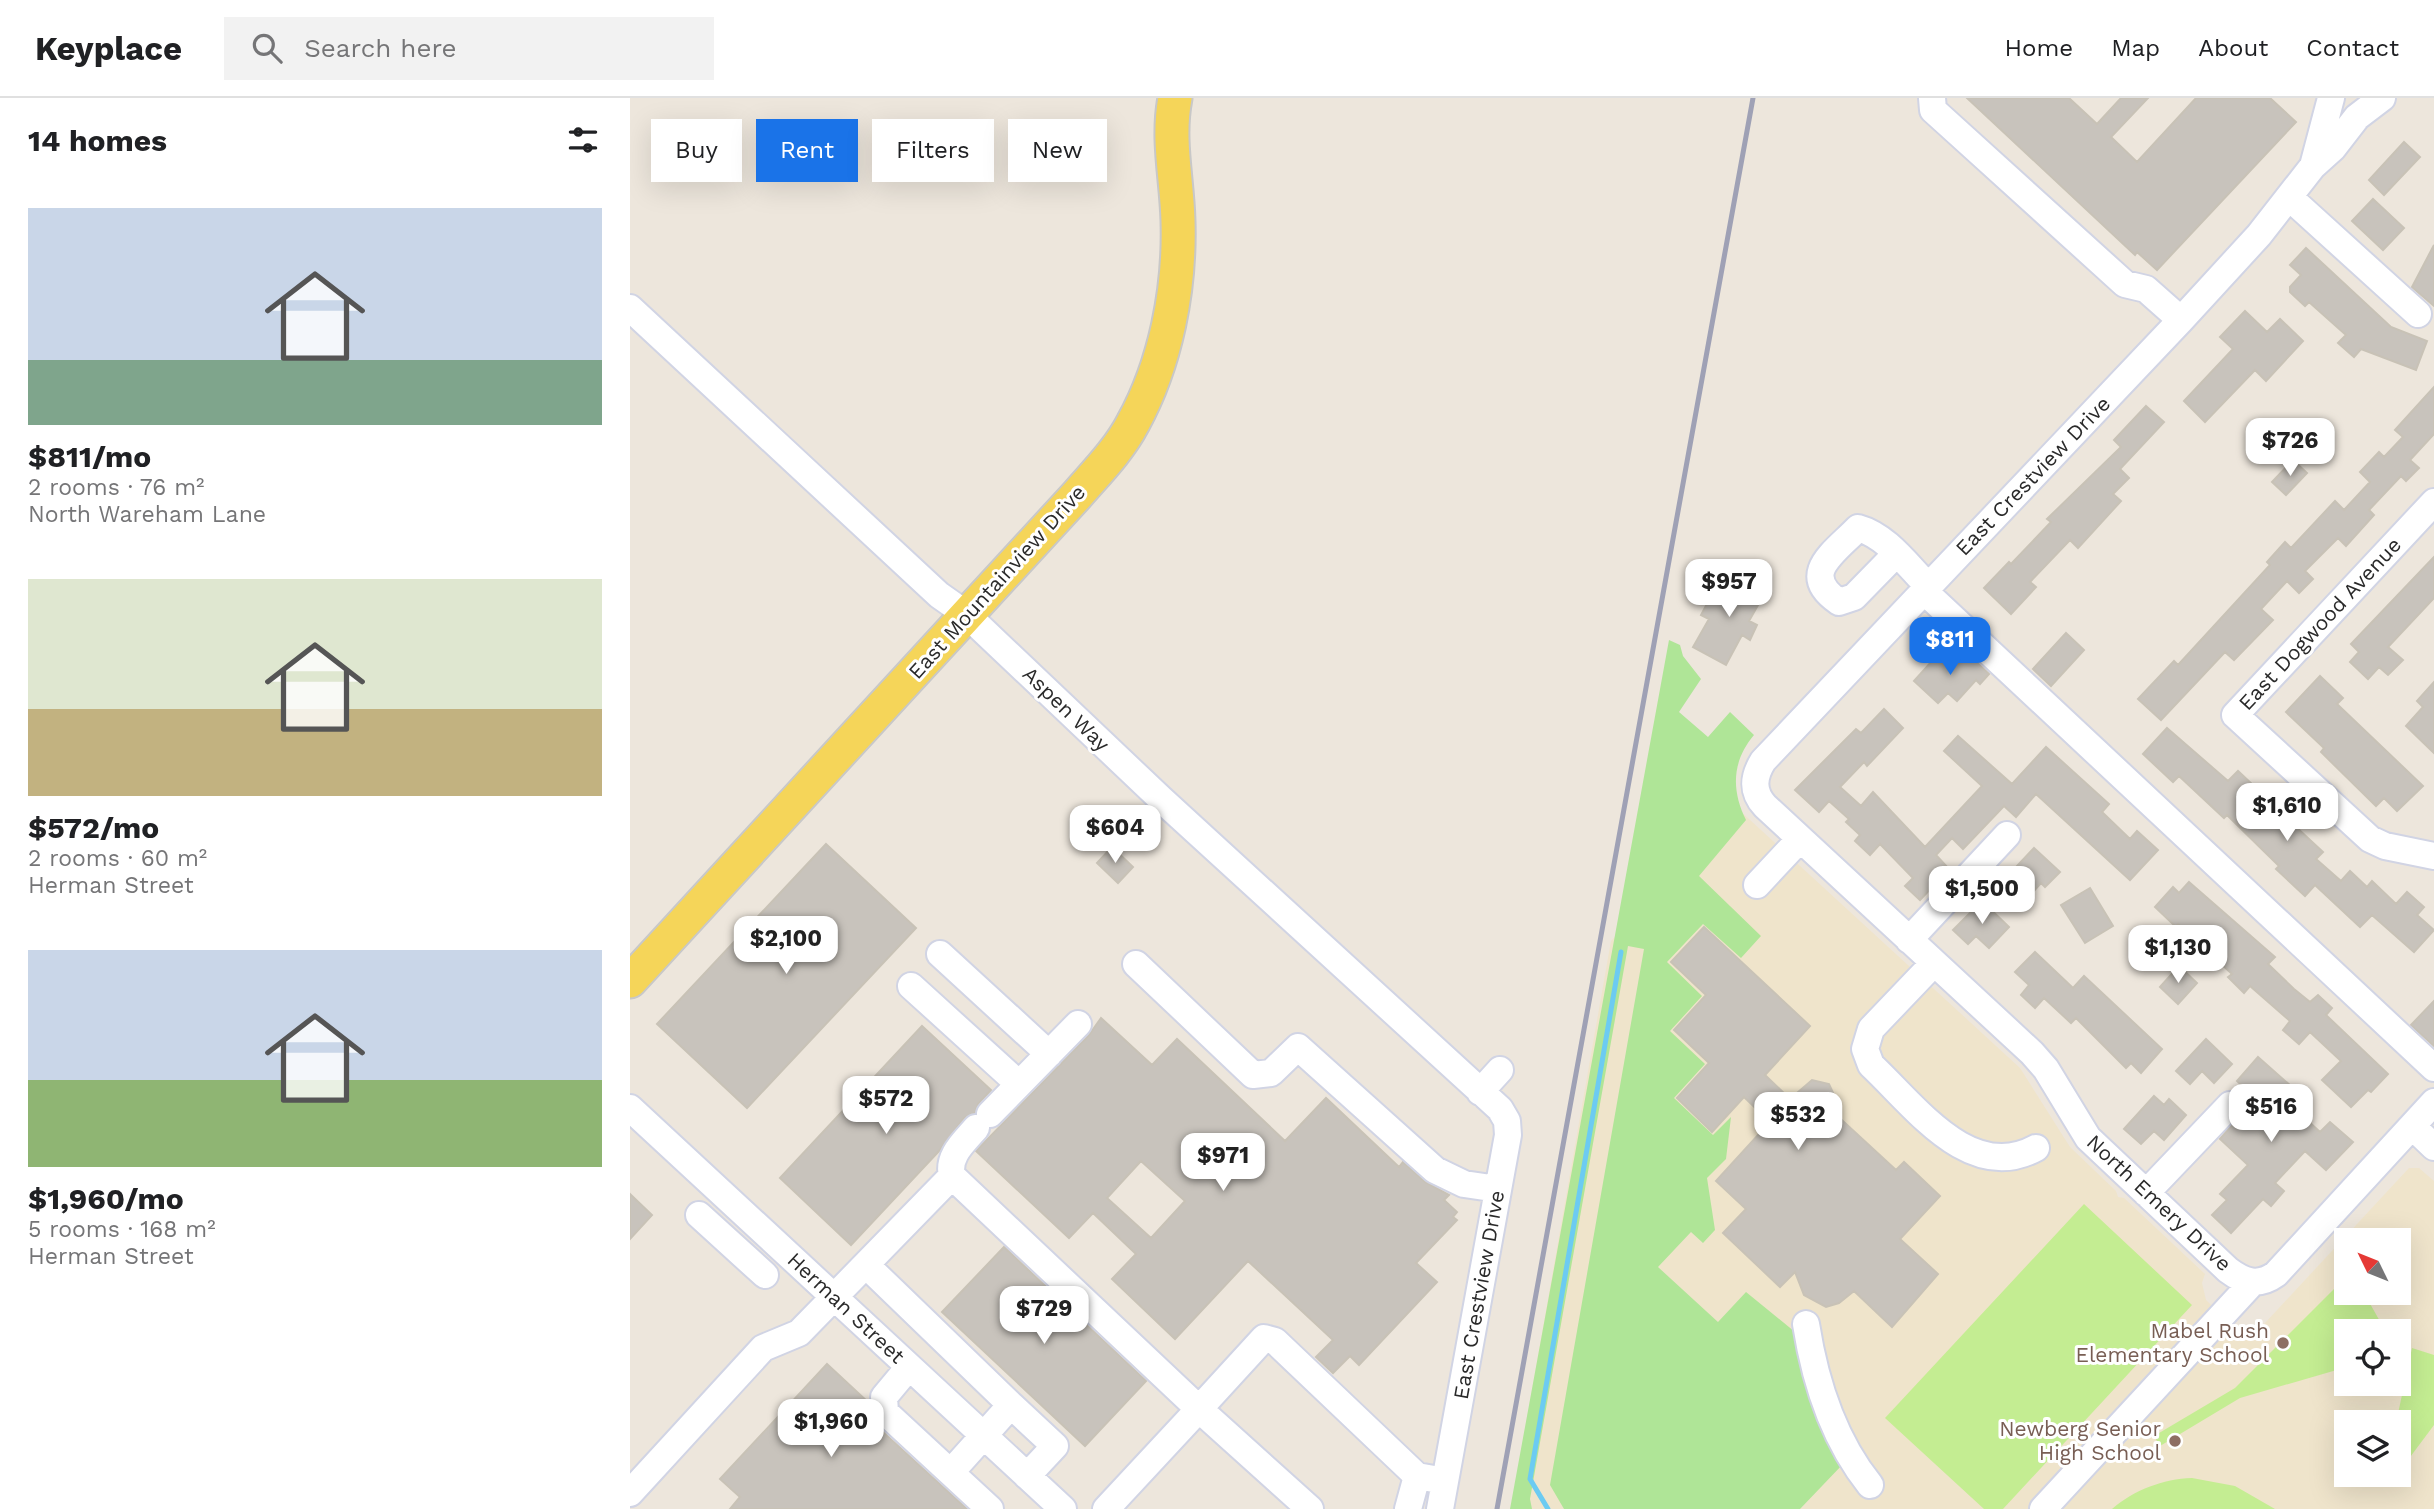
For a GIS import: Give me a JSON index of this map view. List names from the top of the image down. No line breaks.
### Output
{"streets":{"main road":["East Mountainview Drive"],"street":["East Crestview Drive","East Dogwood Avenue","Aspen Way","North Emery Drive","Herman Street"]},"crossings":[["East Crestview Drive","Aspen Way"],["East Crestview Drive","North Emery Drive"],["East Mountainview Drive","Aspen Way"]],"places":["Mabel Rush Elementary School","Newberg Senior High School"],"north":"top left","page":{"header":"Keyplace","search":"Search here","nav":["Home","Map","About","Contact"],"heading":"14 homes","chip":["Buy","Rent","Filters","New"],"list":[{"name":"$811/mo","note":"2 rooms · 76 m² · North Wareham Lane"},{"name":"$572/mo","note":"2 rooms · 60 m² · Herman Street"},{"name":"$1,960/mo","note":"5 rooms · 168 m² · Herman Street"}],"price":["$726","$957","$811","$1,610","$604","$1,500","$2,100","$1,130","$572","$516","$532","$971","$729","$1,960"]}}
